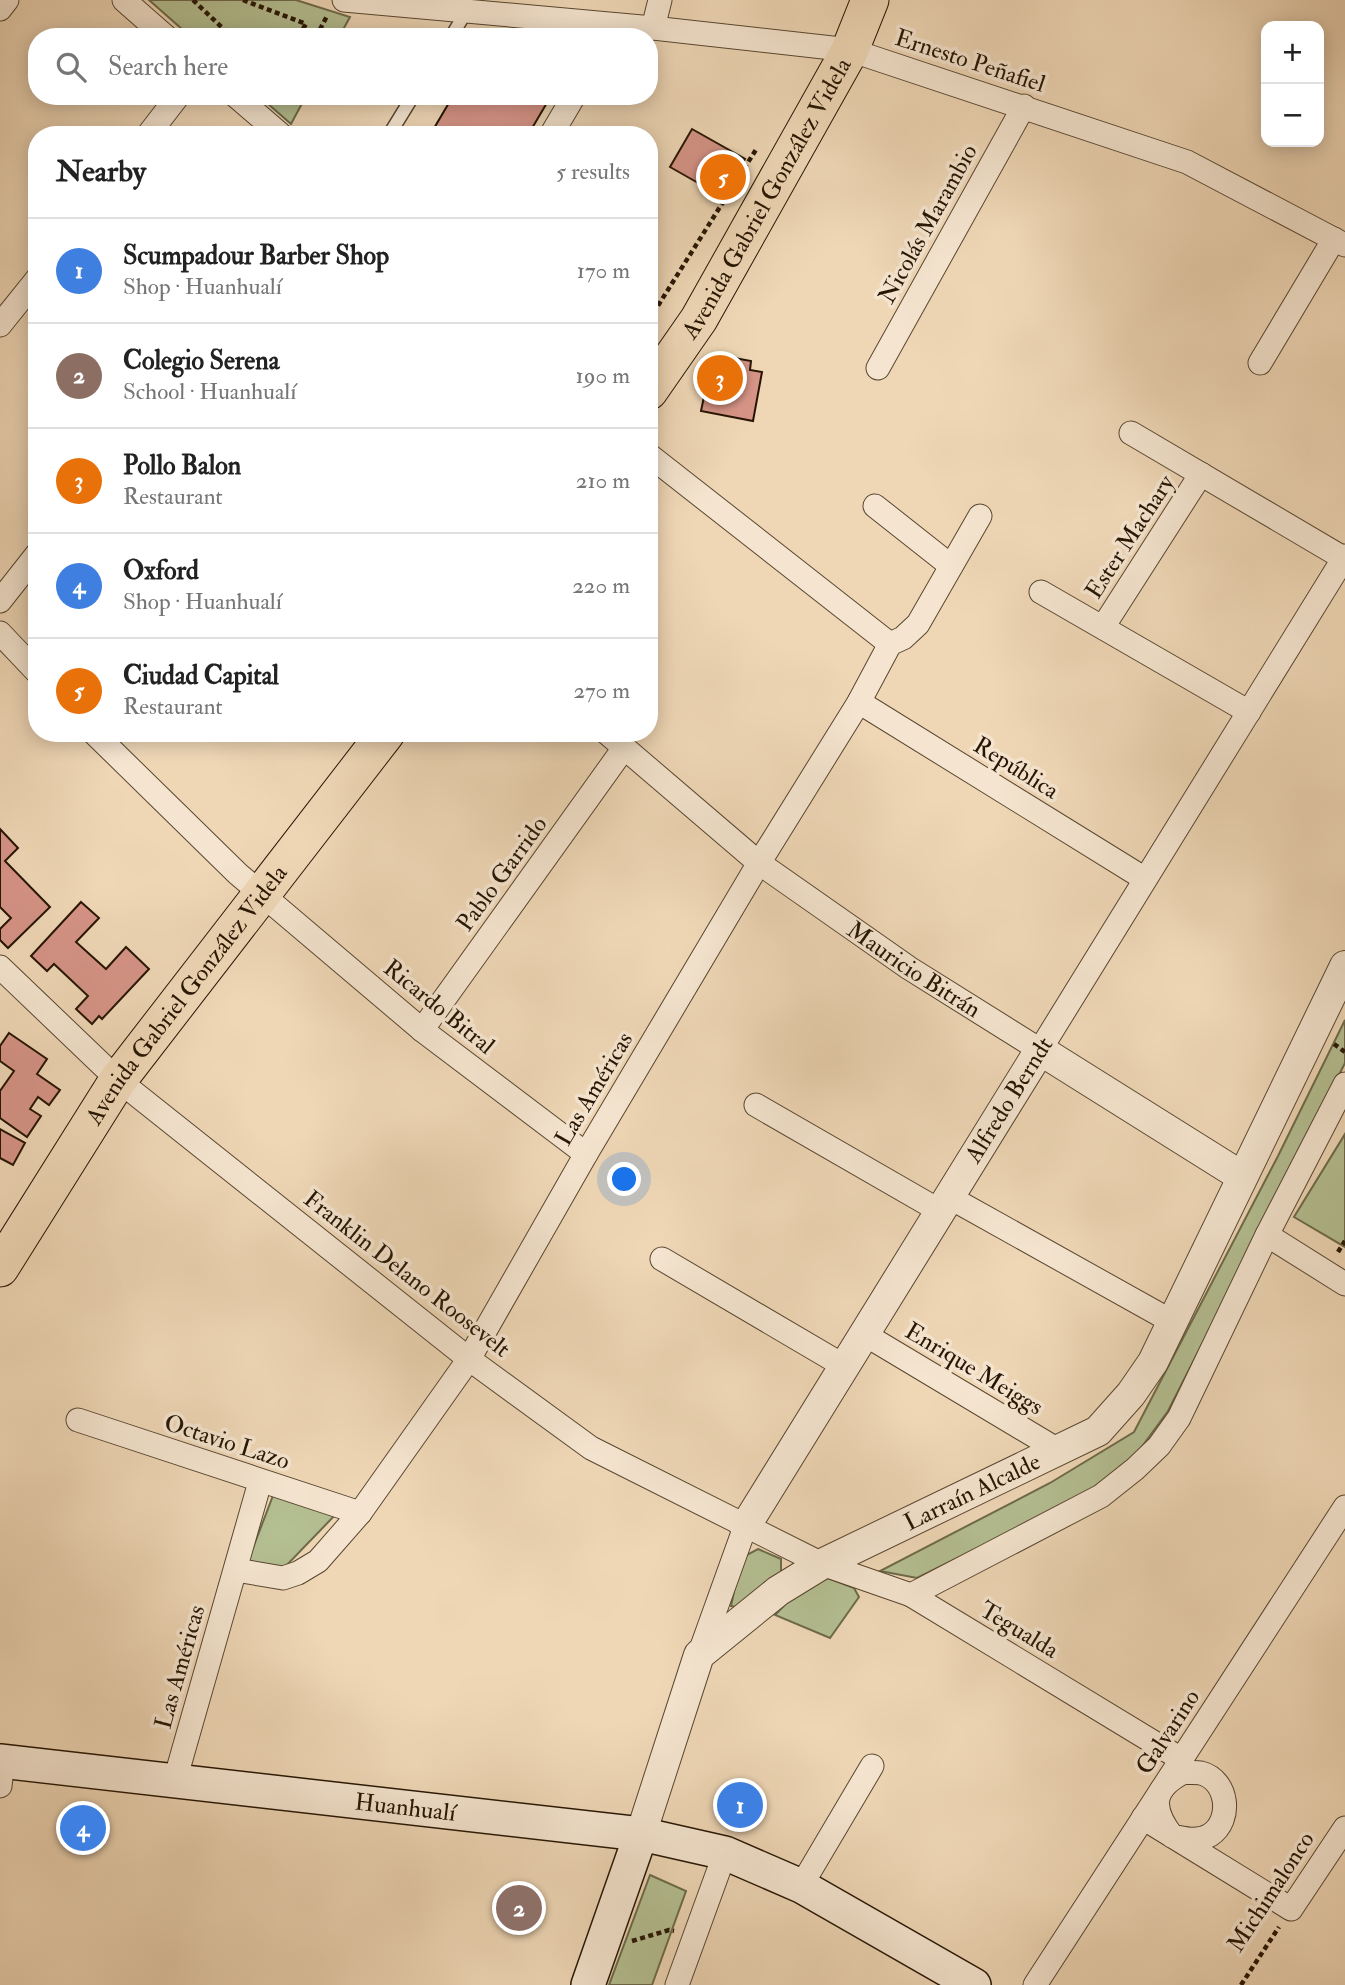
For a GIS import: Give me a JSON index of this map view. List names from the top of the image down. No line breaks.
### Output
{"streets":{"main road":["Avenida Gabriel González Videla","Huanhualí"],"street":["Ernesto Peñafiel","Nicolás Marambio","Ester Machary","República","Pablo Garrido","Mauricio Bitrán","Ricardo Bitral","Las Américas","Alfredo Berndt","Franklin Delano Roosevelt","Enrique Meiggs","Octavio Lazo","Larraín Alcalde","Tegualda","Galvarino","Michimalonco"]},"crossings":[["Ernesto Peñafiel","Avenida Gabriel González Videla"],["Ernesto Peñafiel","Nicolás Marambio"],["Avenida Gabriel González Videla","Ricardo Bitral"],["Avenida Gabriel González Videla","Franklin Delano Roosevelt"],["Ester Machary","Alfredo Berndt"],["República","Las Américas"],["República","Alfredo Berndt"],["Pablo Garrido","Ricardo Bitral"],["Mauricio Bitrán","Las Américas"],["Mauricio Bitrán","Alfredo Berndt"],["Mauricio Bitrán","Larraín Alcalde"],["Ricardo Bitral","Las Américas"],["Las Américas","Franklin Delano Roosevelt"],["Las Américas","Octavio Lazo"],["Las Américas","Huanhualí"],["Alfredo Berndt","Franklin Delano Roosevelt"],["Alfredo Berndt","Enrique Meiggs"],["Alfredo Berndt","Larraín Alcalde"],["Franklin Delano Roosevelt","Larraín Alcalde"],["Franklin Delano Roosevelt","Tegualda"],["Enrique Meiggs","Larraín Alcalde"],["Larraín Alcalde","Tegualda"],["Tegualda","Galvarino"]],"page":{"map_buttons":["+","−"],"search":"Search here","heading":["Nearby","5 results"],"pins":["5","3","1","4","2"],"list":[{"mark":"1","name":"Scumpadour Barber Shop","note":"Shop · Huanhualí","value":"170 m"},{"mark":"2","name":"Colegio Serena","note":"School · Huanhualí","value":"190 m"},{"mark":"3","name":"Pollo Balon","note":"Restaurant","value":"210 m"},{"mark":"4","name":"Oxford","note":"Shop · Huanhualí","value":"220 m"},{"mark":"5","name":"Ciudad Capital","note":"Restaurant","value":"270 m"}]}}
